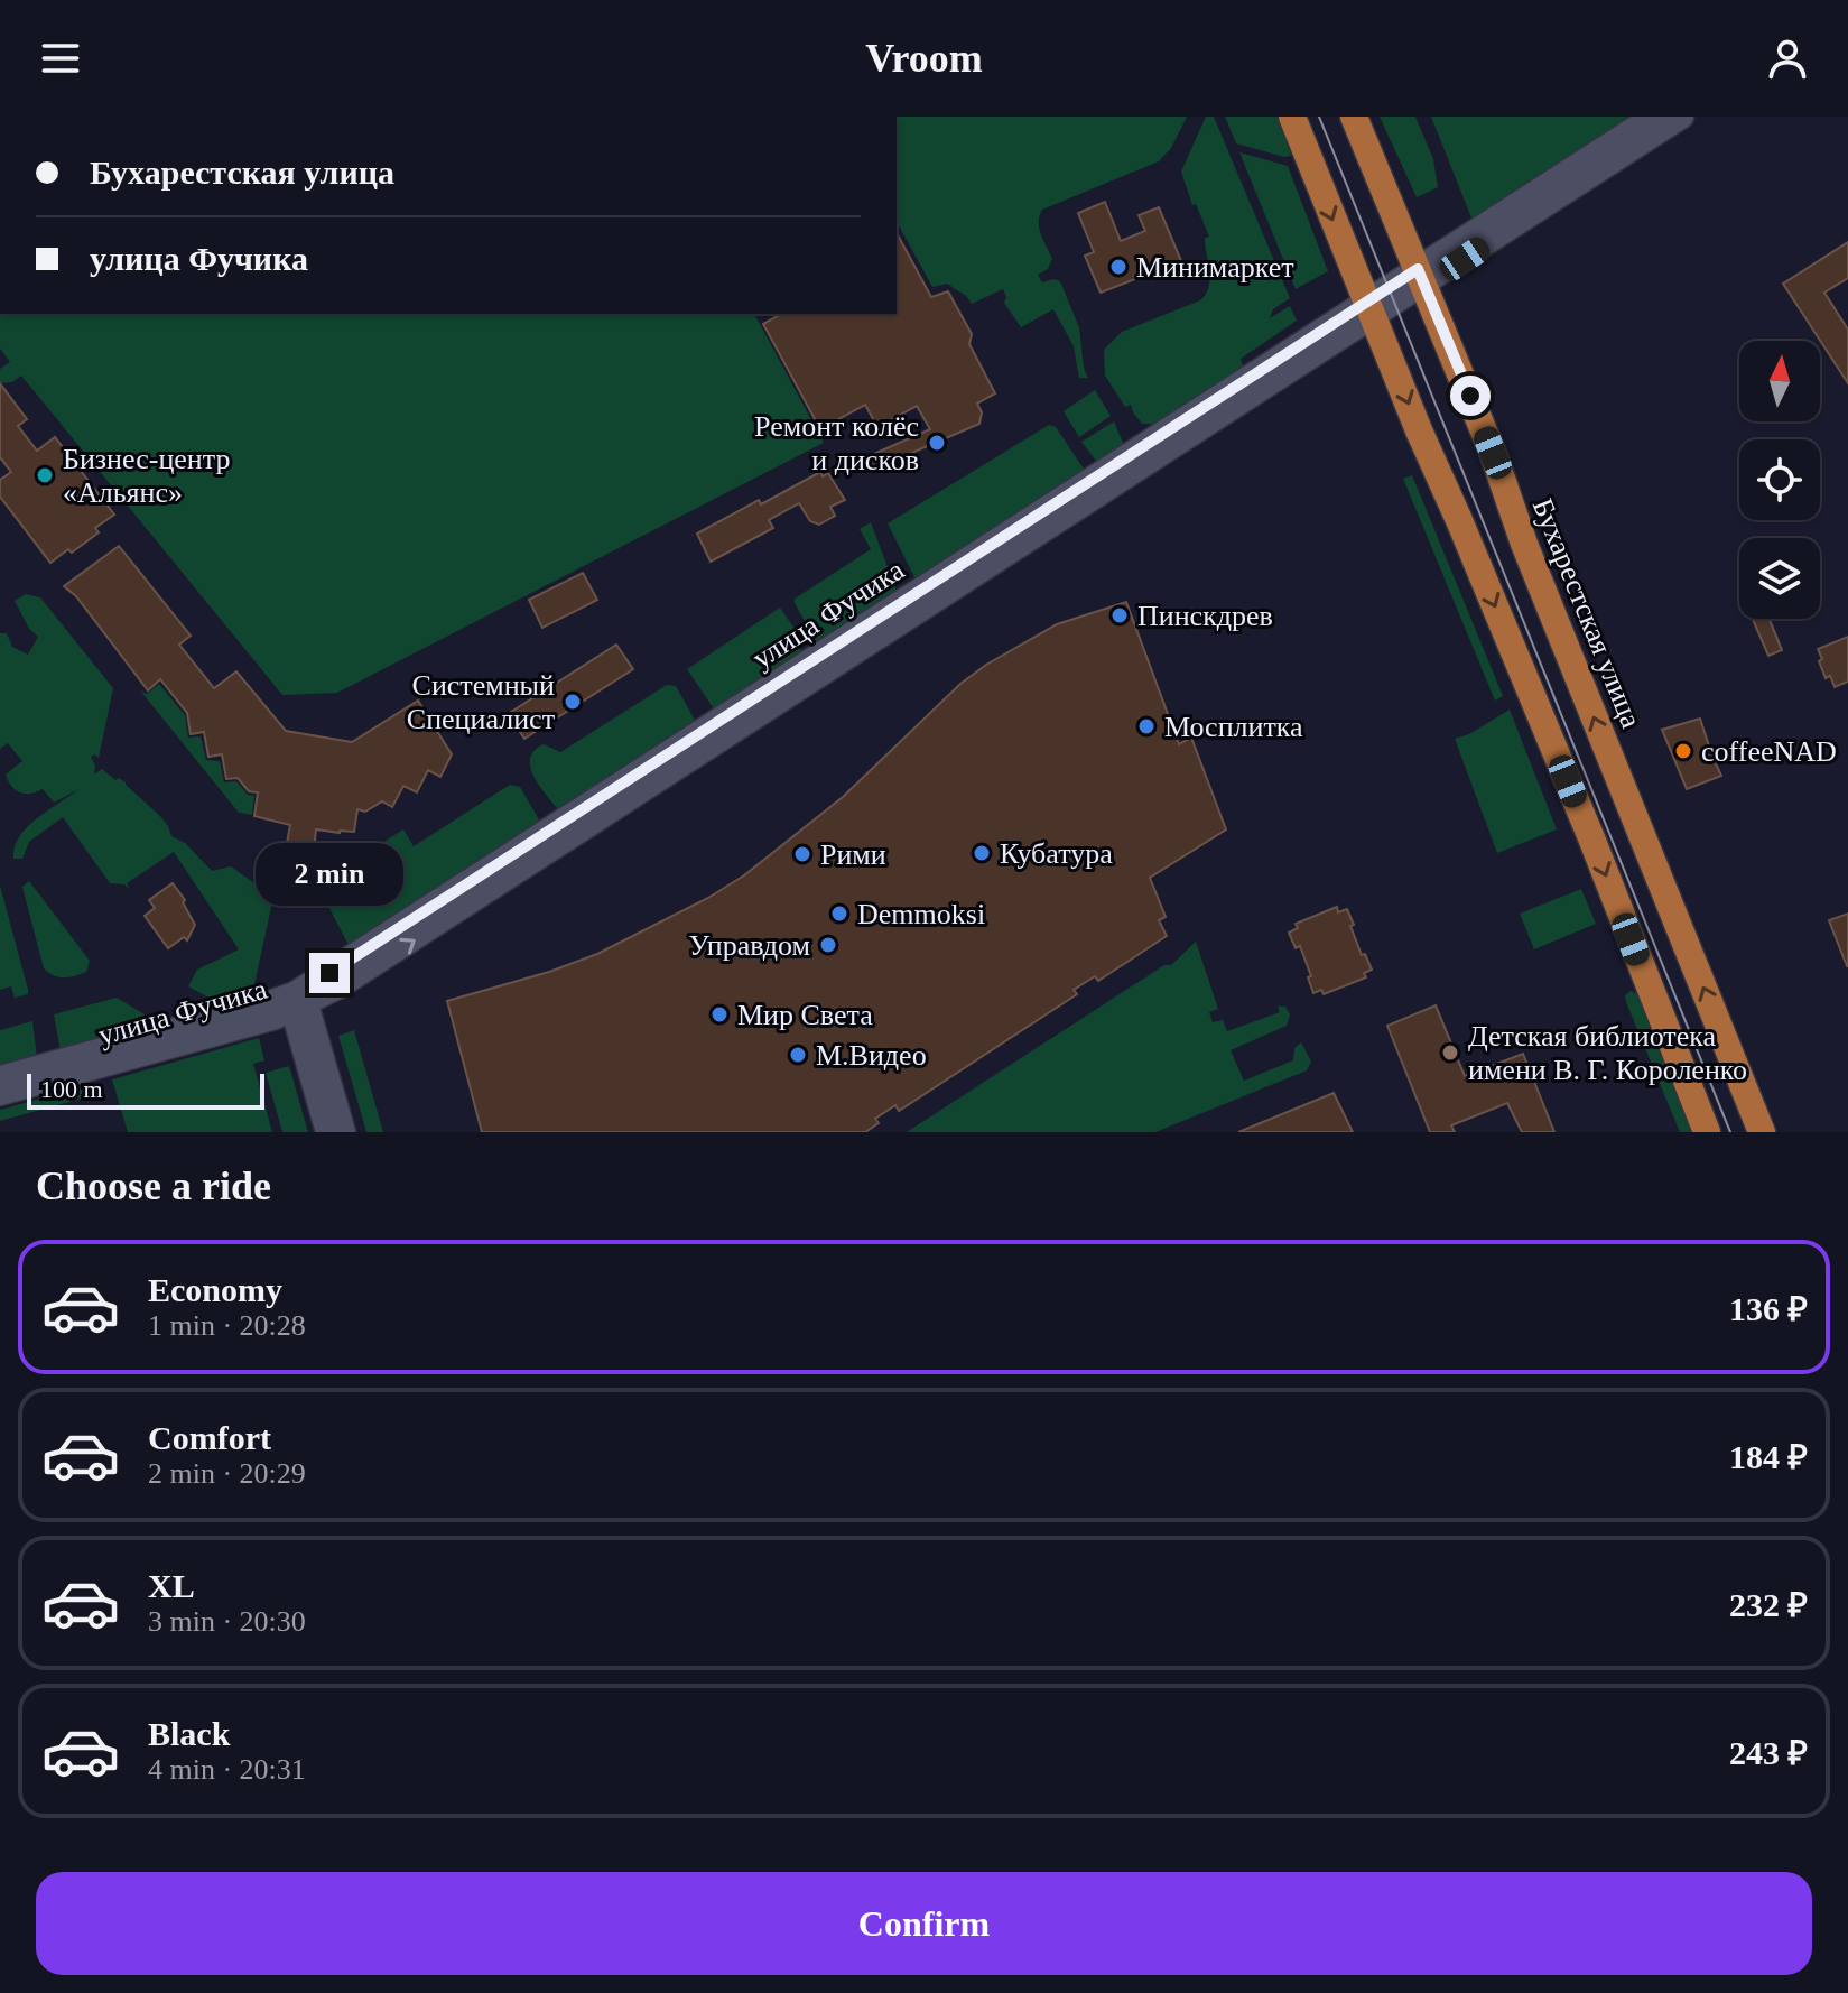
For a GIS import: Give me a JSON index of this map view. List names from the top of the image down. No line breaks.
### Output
{"streets":{"main road":["Бухарестская улица"],"street":["улица Фучика"]},"crossings":[["Бухарестская улица","улица Фучика"]],"places":["Минимаркет","Ремонт колёс и дисков","Бизнес-центр «Альянс»","Пинскдрев","Системный Специалист","Мосплитка","coffeeNAD","Кубатура","Рими","Demmoksi","Управдом","Мир Света","Детская библиотека имени В. Г. Короленко","М.Видео"],"scale_bar":"100 m","north":"top","page":{"header":"Vroom","banner":["Бухарестская улица","улица Фучика"],"bubble":"2 min","scale":"100 m","heading":"Choose a ride","list":[{"name":"Economy","note":"1 min · 20:28","value":"136 ₽"},{"name":"Comfort","note":"2 min · 20:29","value":"184 ₽"},{"name":"XL","note":"3 min · 20:30","value":"232 ₽"},{"name":"Black","note":"4 min · 20:31","value":"243 ₽"}],"buttons":"Confirm"}}
